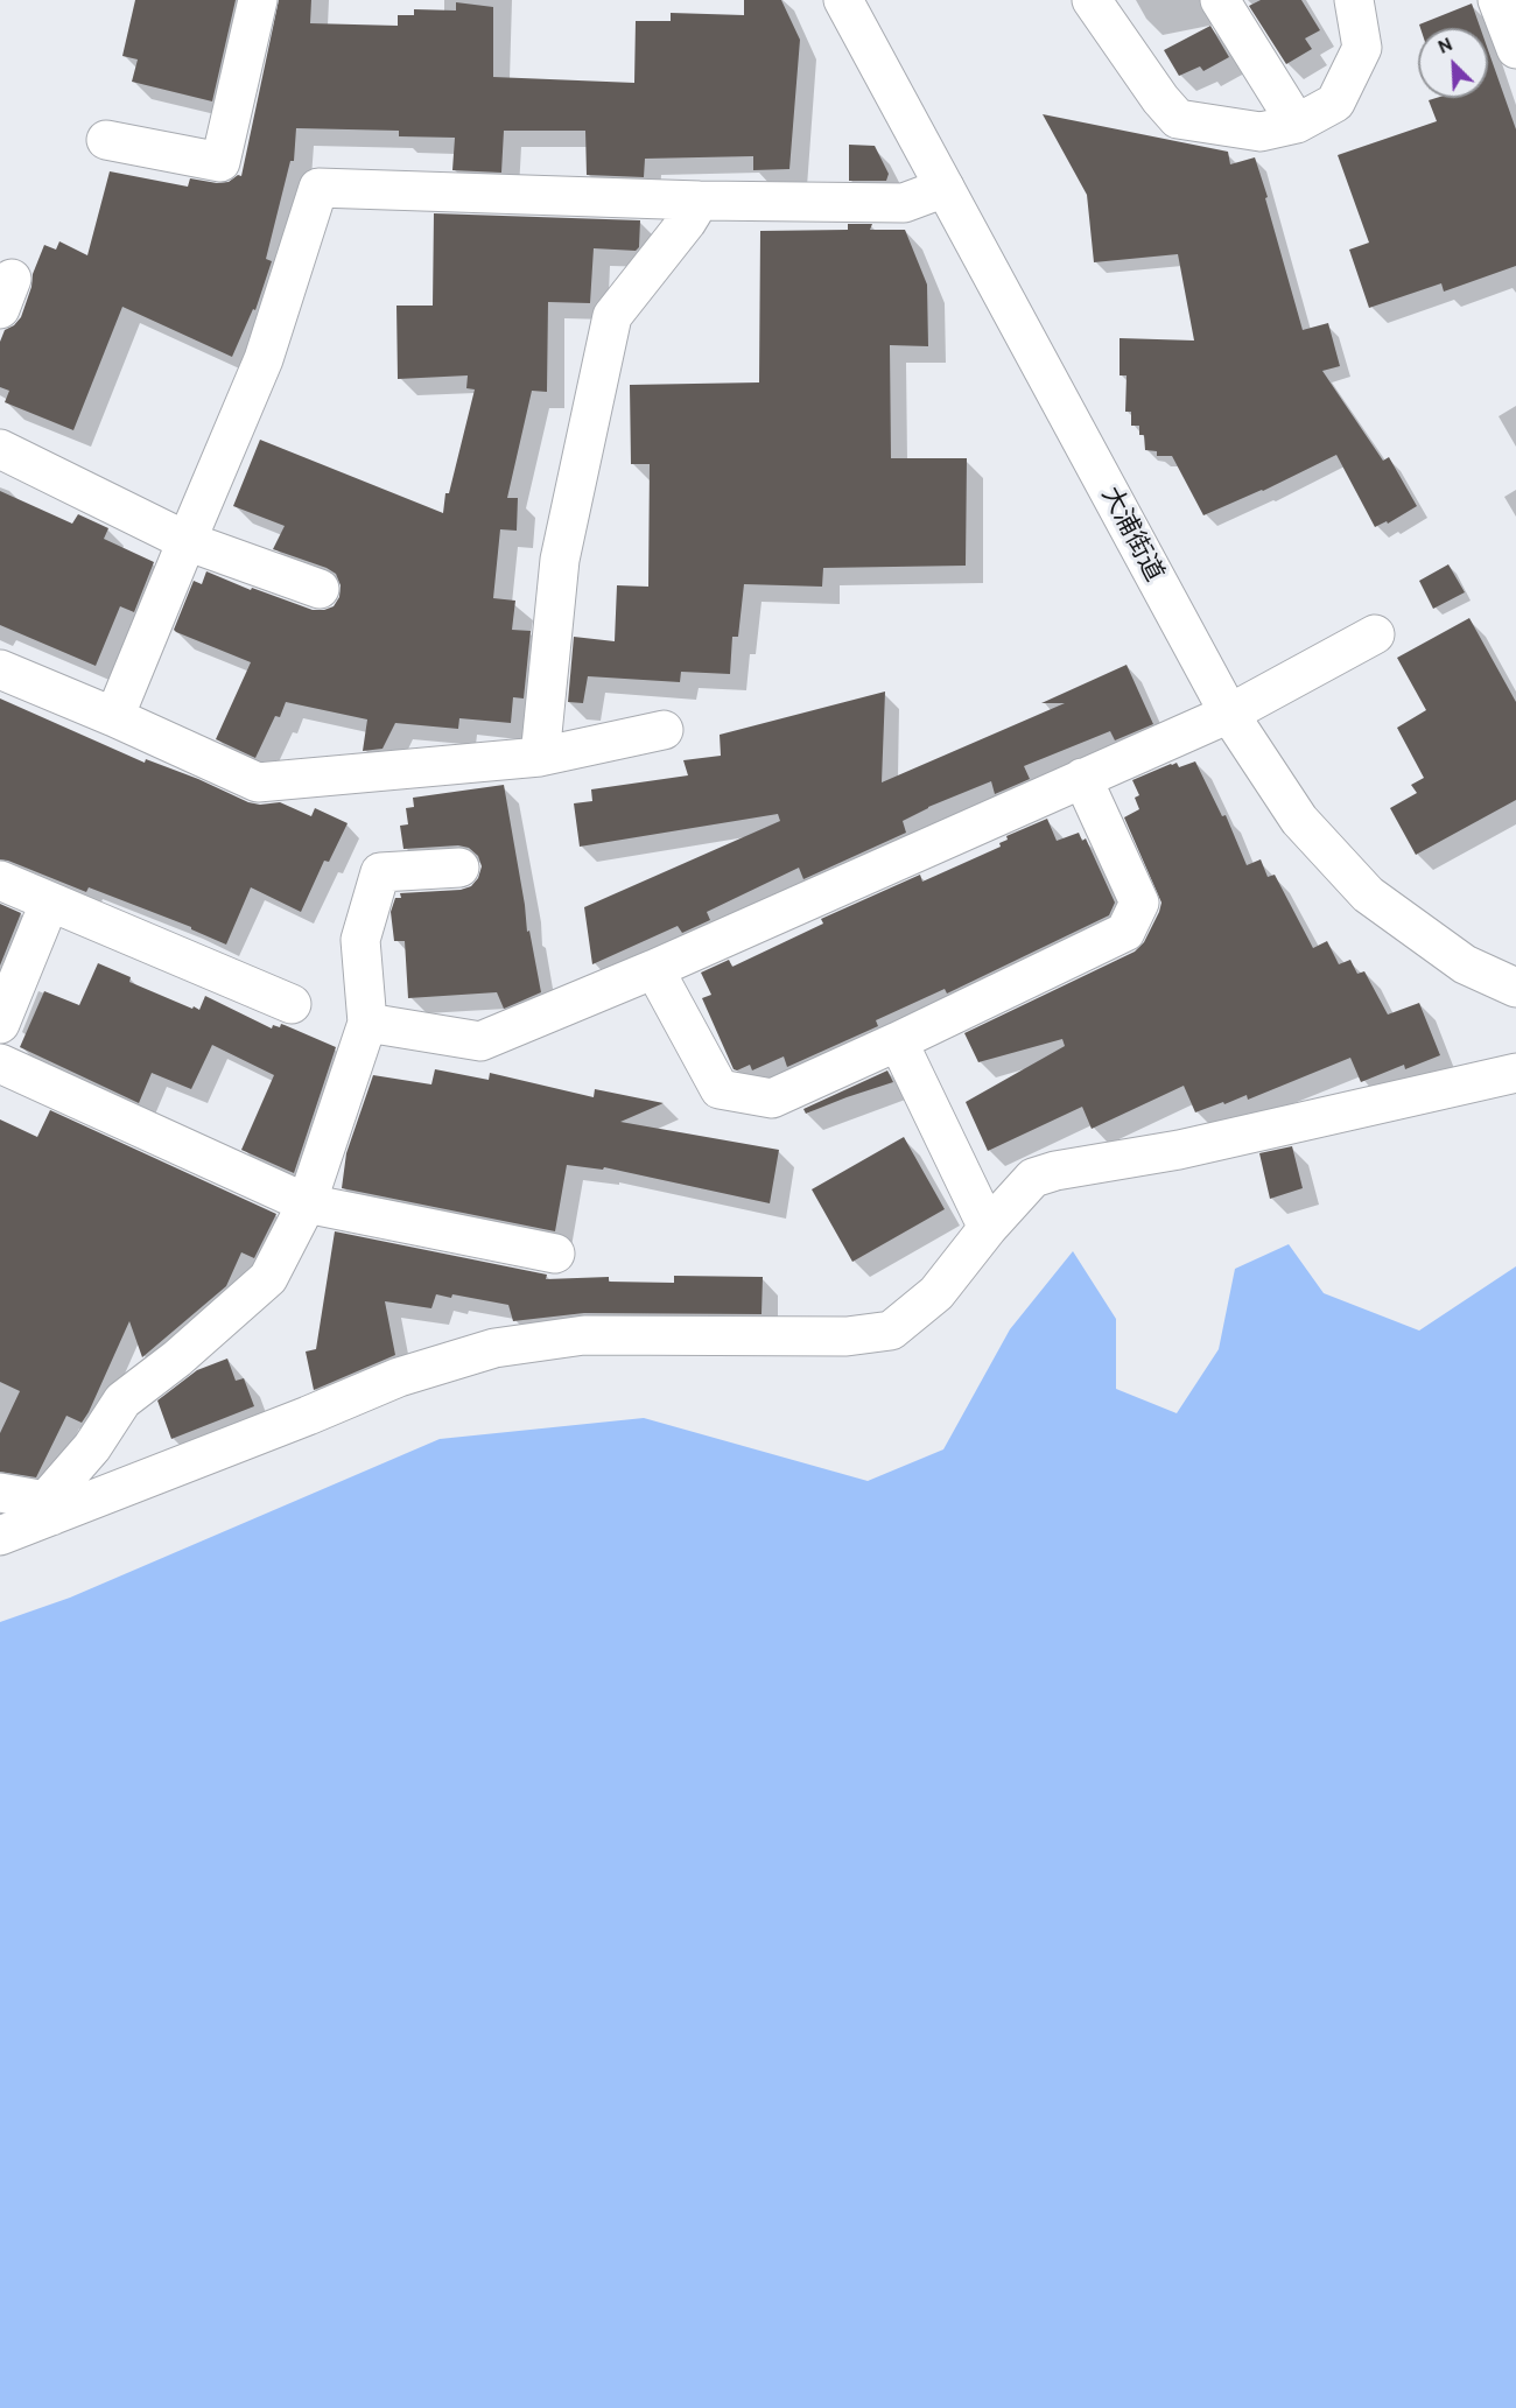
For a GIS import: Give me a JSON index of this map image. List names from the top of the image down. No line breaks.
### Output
{"streets":{"street":["大浦街道"]},"north":"top left"}
